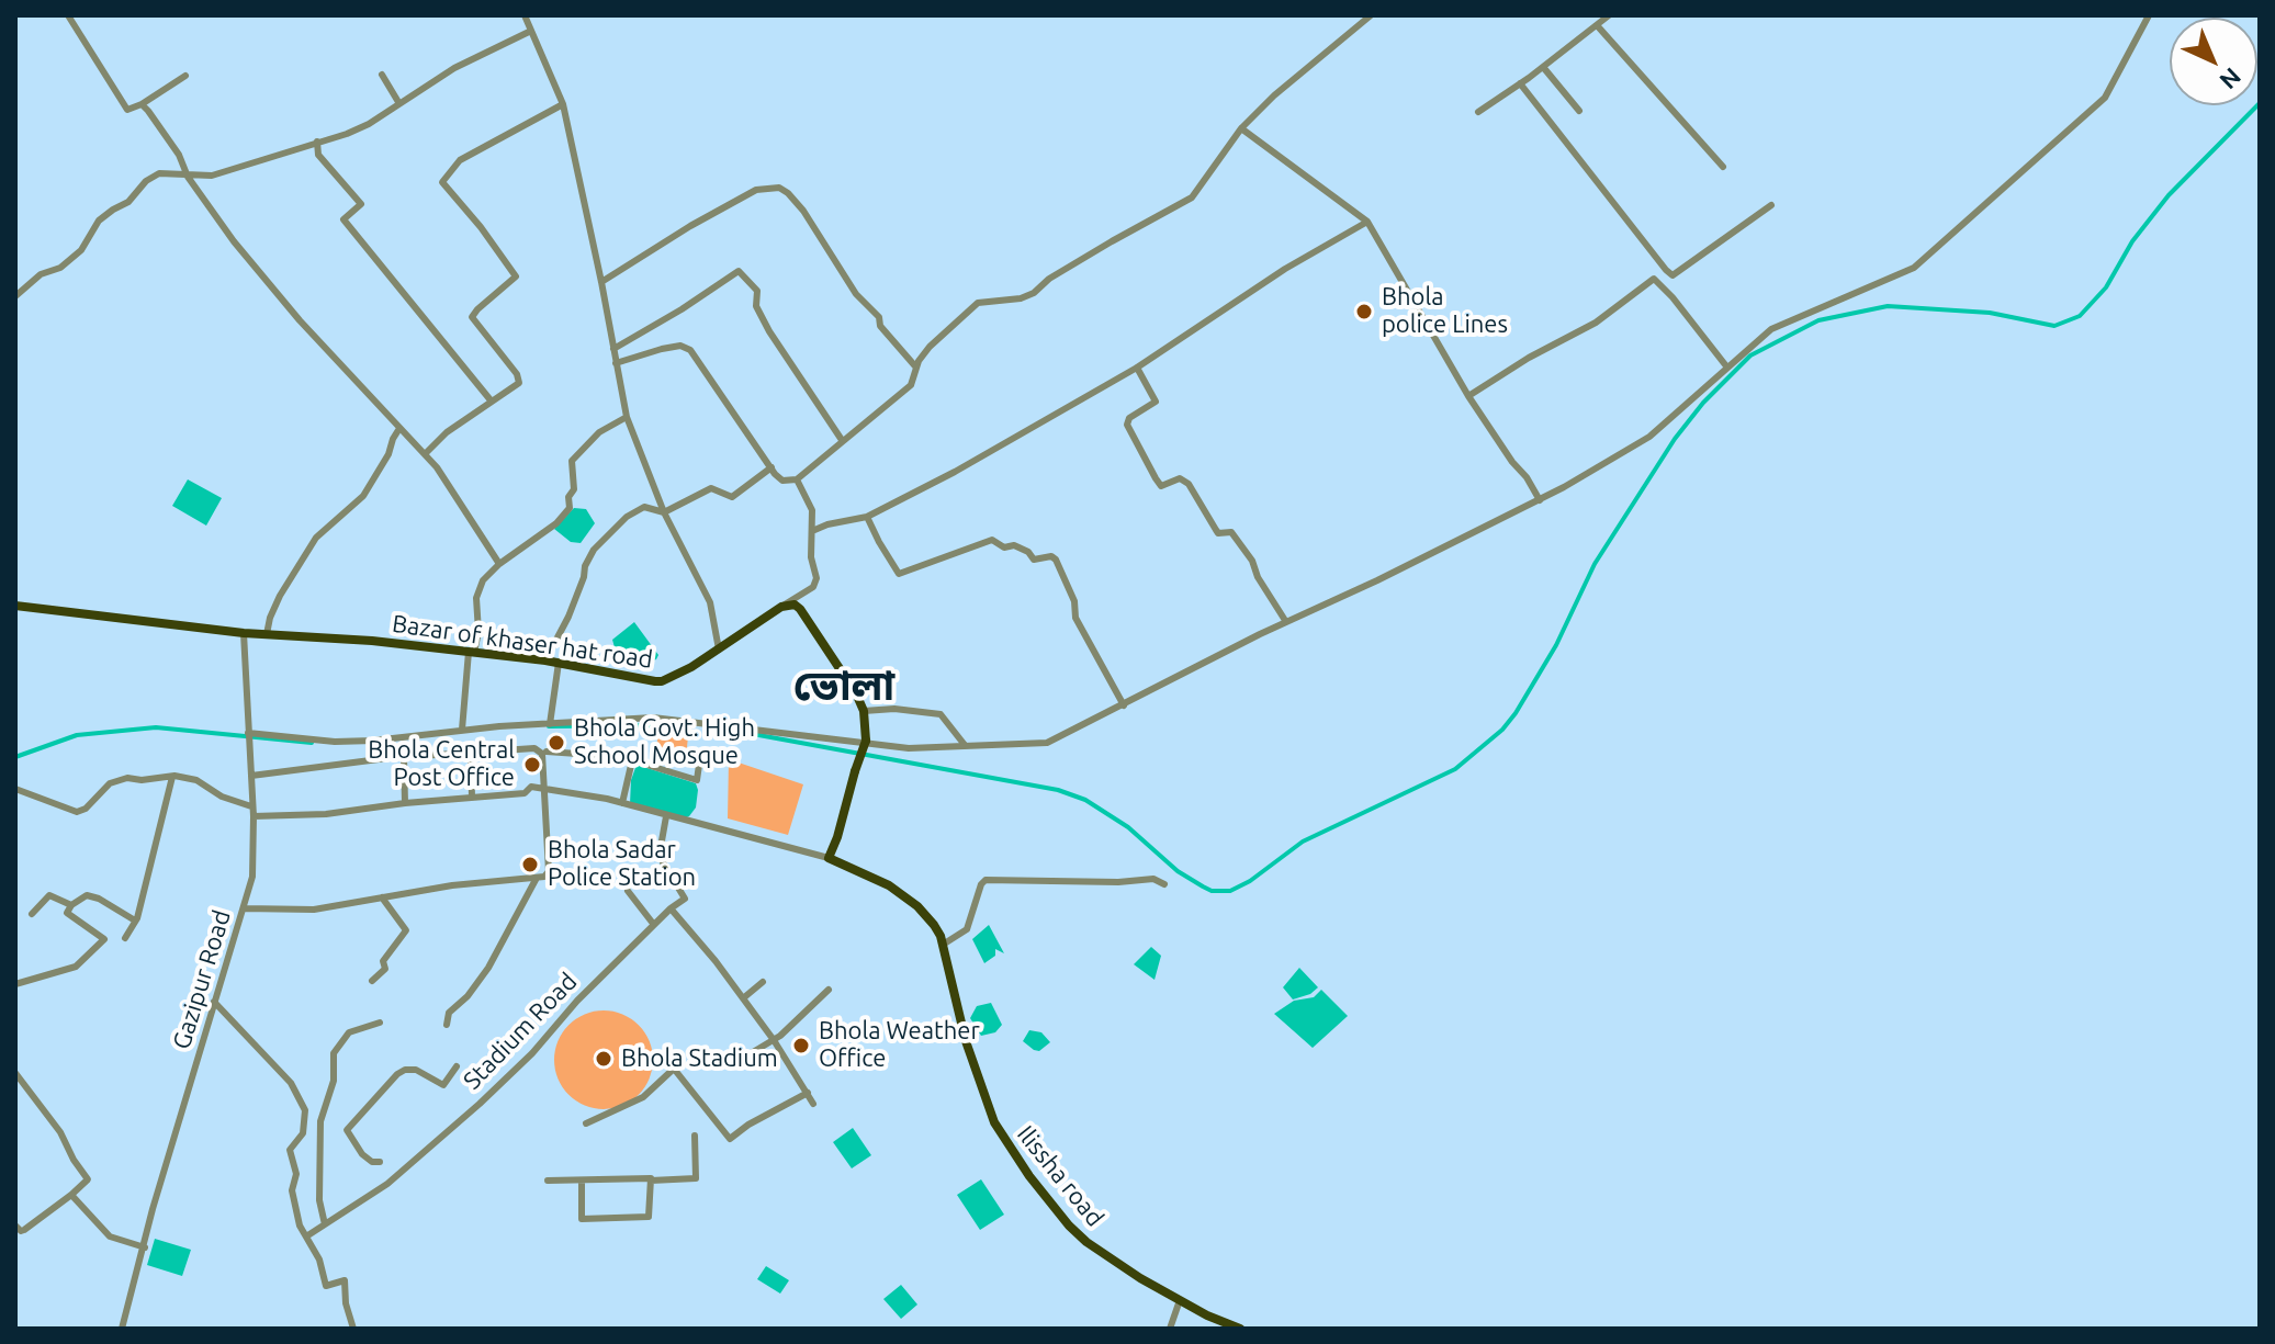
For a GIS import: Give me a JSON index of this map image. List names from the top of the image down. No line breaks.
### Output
{"streets":{"main road":["Bazar of khaser hat road","Ilissha road"],"street":["Gazipur Road","Stadium Road"]},"crossings":[["Bazar of khaser hat road","Gazipur Road"]],"districts":["ভোলা"],"places":["Bhola police Lines","Bhola Govt. High School Mosque","Bhola Central Post Office","Bhola Sadar Police Station","Bhola Weather Office","Bhola Stadium"],"north":"bottom right"}
